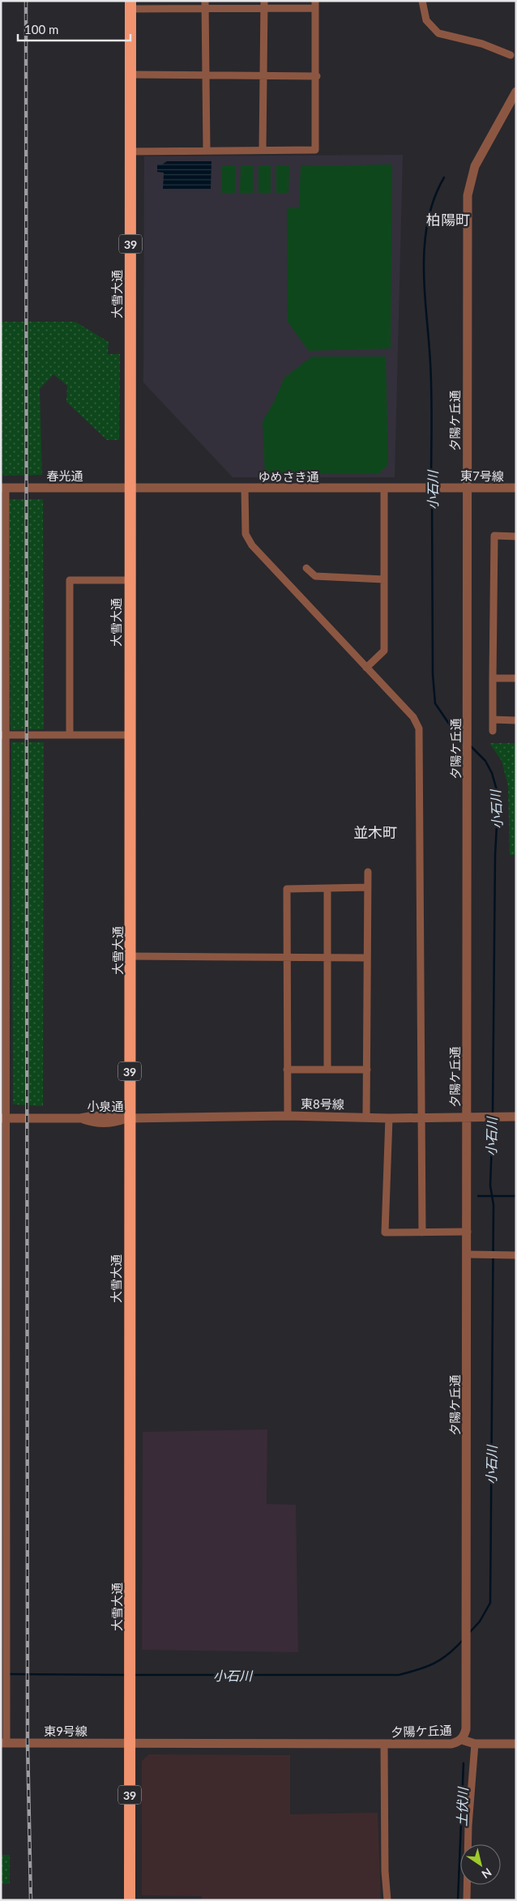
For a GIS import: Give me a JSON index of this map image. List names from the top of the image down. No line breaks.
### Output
{"streets":{"highway":["39","大雪大通"],"street":["夕陽ケ丘通","春光通","東7号線","ゆめさき通","東8号線","小泉通","東9号線"]},"crossings":[["大雪大通","夕陽ケ丘通"],["大雪大通","春光通"],["大雪大通","ゆめさき通"],["大雪大通","東8号線"],["大雪大通","小泉通"],["大雪大通","東9号線"],["夕陽ケ丘通","東7号線"],["夕陽ケ丘通","東8号線"],["夕陽ケ丘通","東9号線"],["春光通","ゆめさき通"],["東7号線","ゆめさき通"],["東8号線","小泉通"]],"districts":["柏陽町","並木町"],"water":["小石川","土伏川"],"scale_bar":"100 m","north":"bottom right"}
